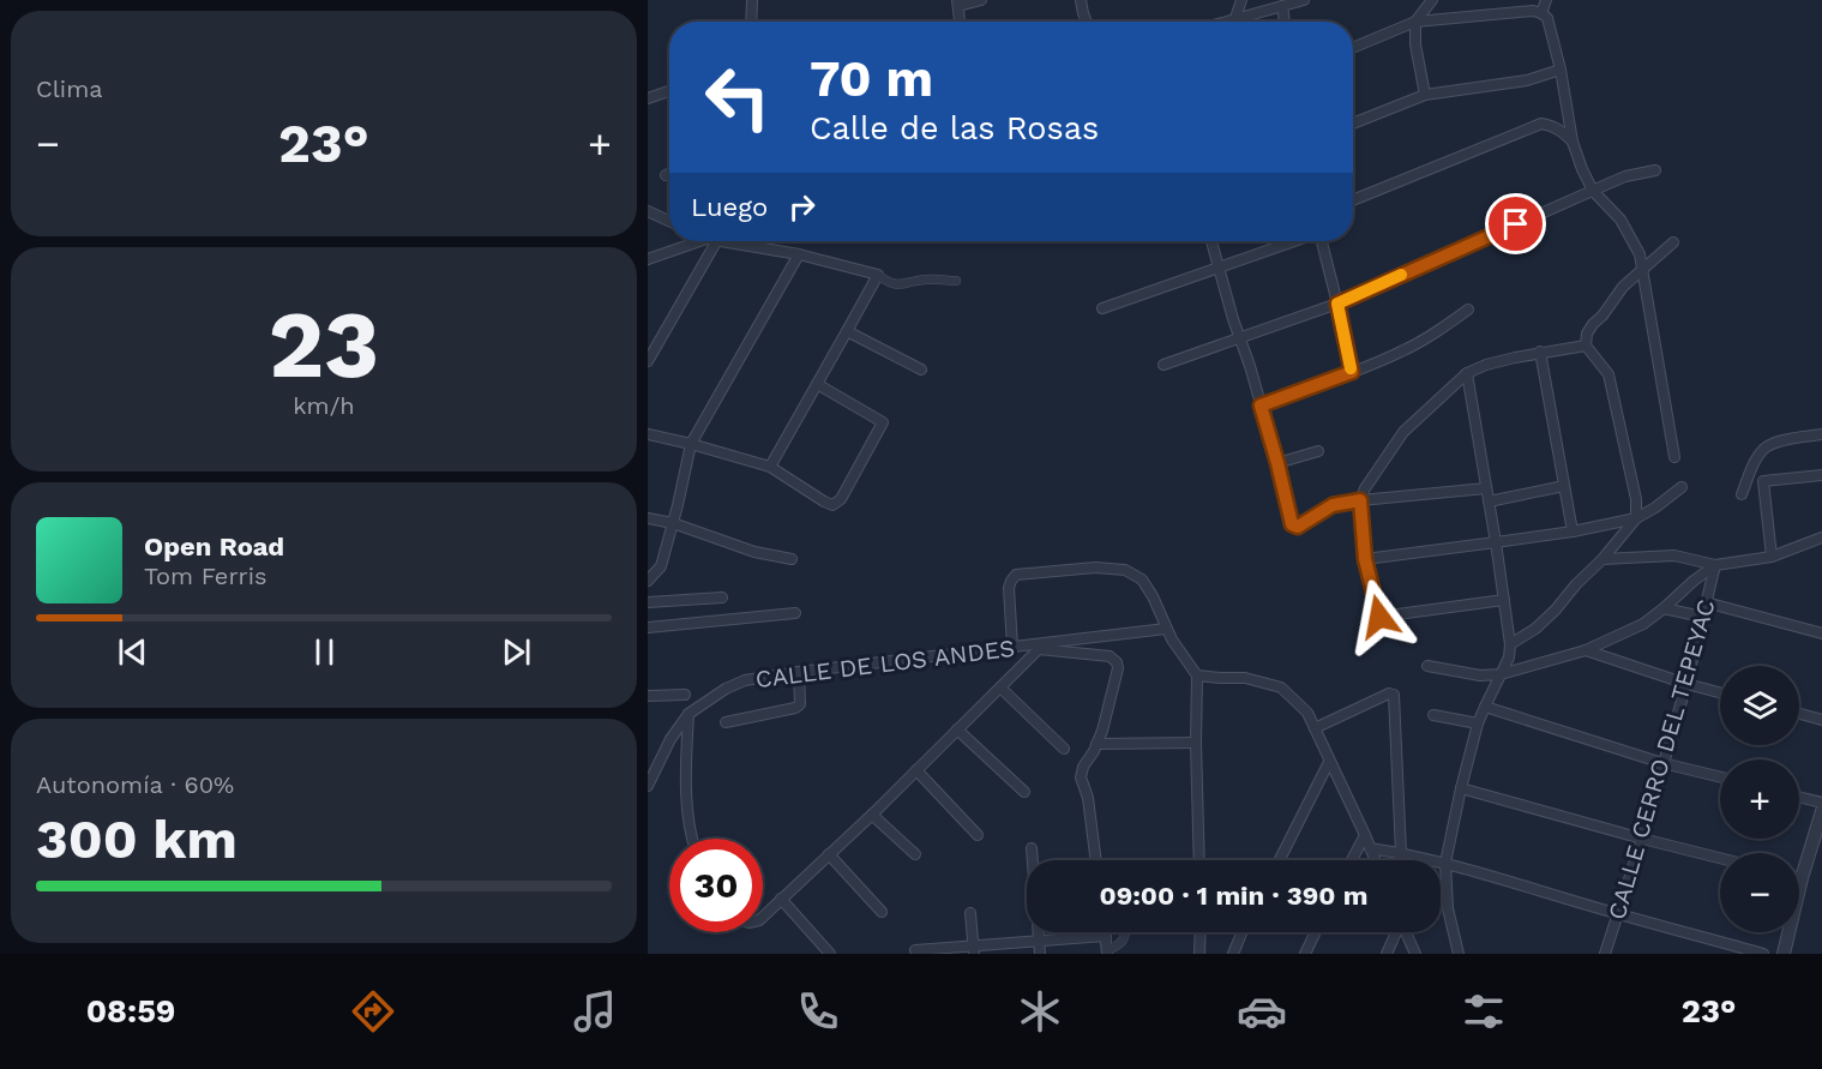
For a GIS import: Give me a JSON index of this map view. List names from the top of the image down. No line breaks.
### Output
{"streets":{"street":["CALLE DE LOS ANDES","CALLE CERRO DEL TEPEYAC"]},"page":{"tile":["Clima",["23","km/h"],["Autonomía · 60%","300 km"]],"turn":["70 m","Calle de las Rosas"],"heat":["−","23°","+"],"then":"Luego","song":["Open Road","Tom Ferris"],"map_buttons":["+","−"],"limit":"30","trip":"09:00 · 1 min · 390 m","tabs":["08:59","23°"]}}
